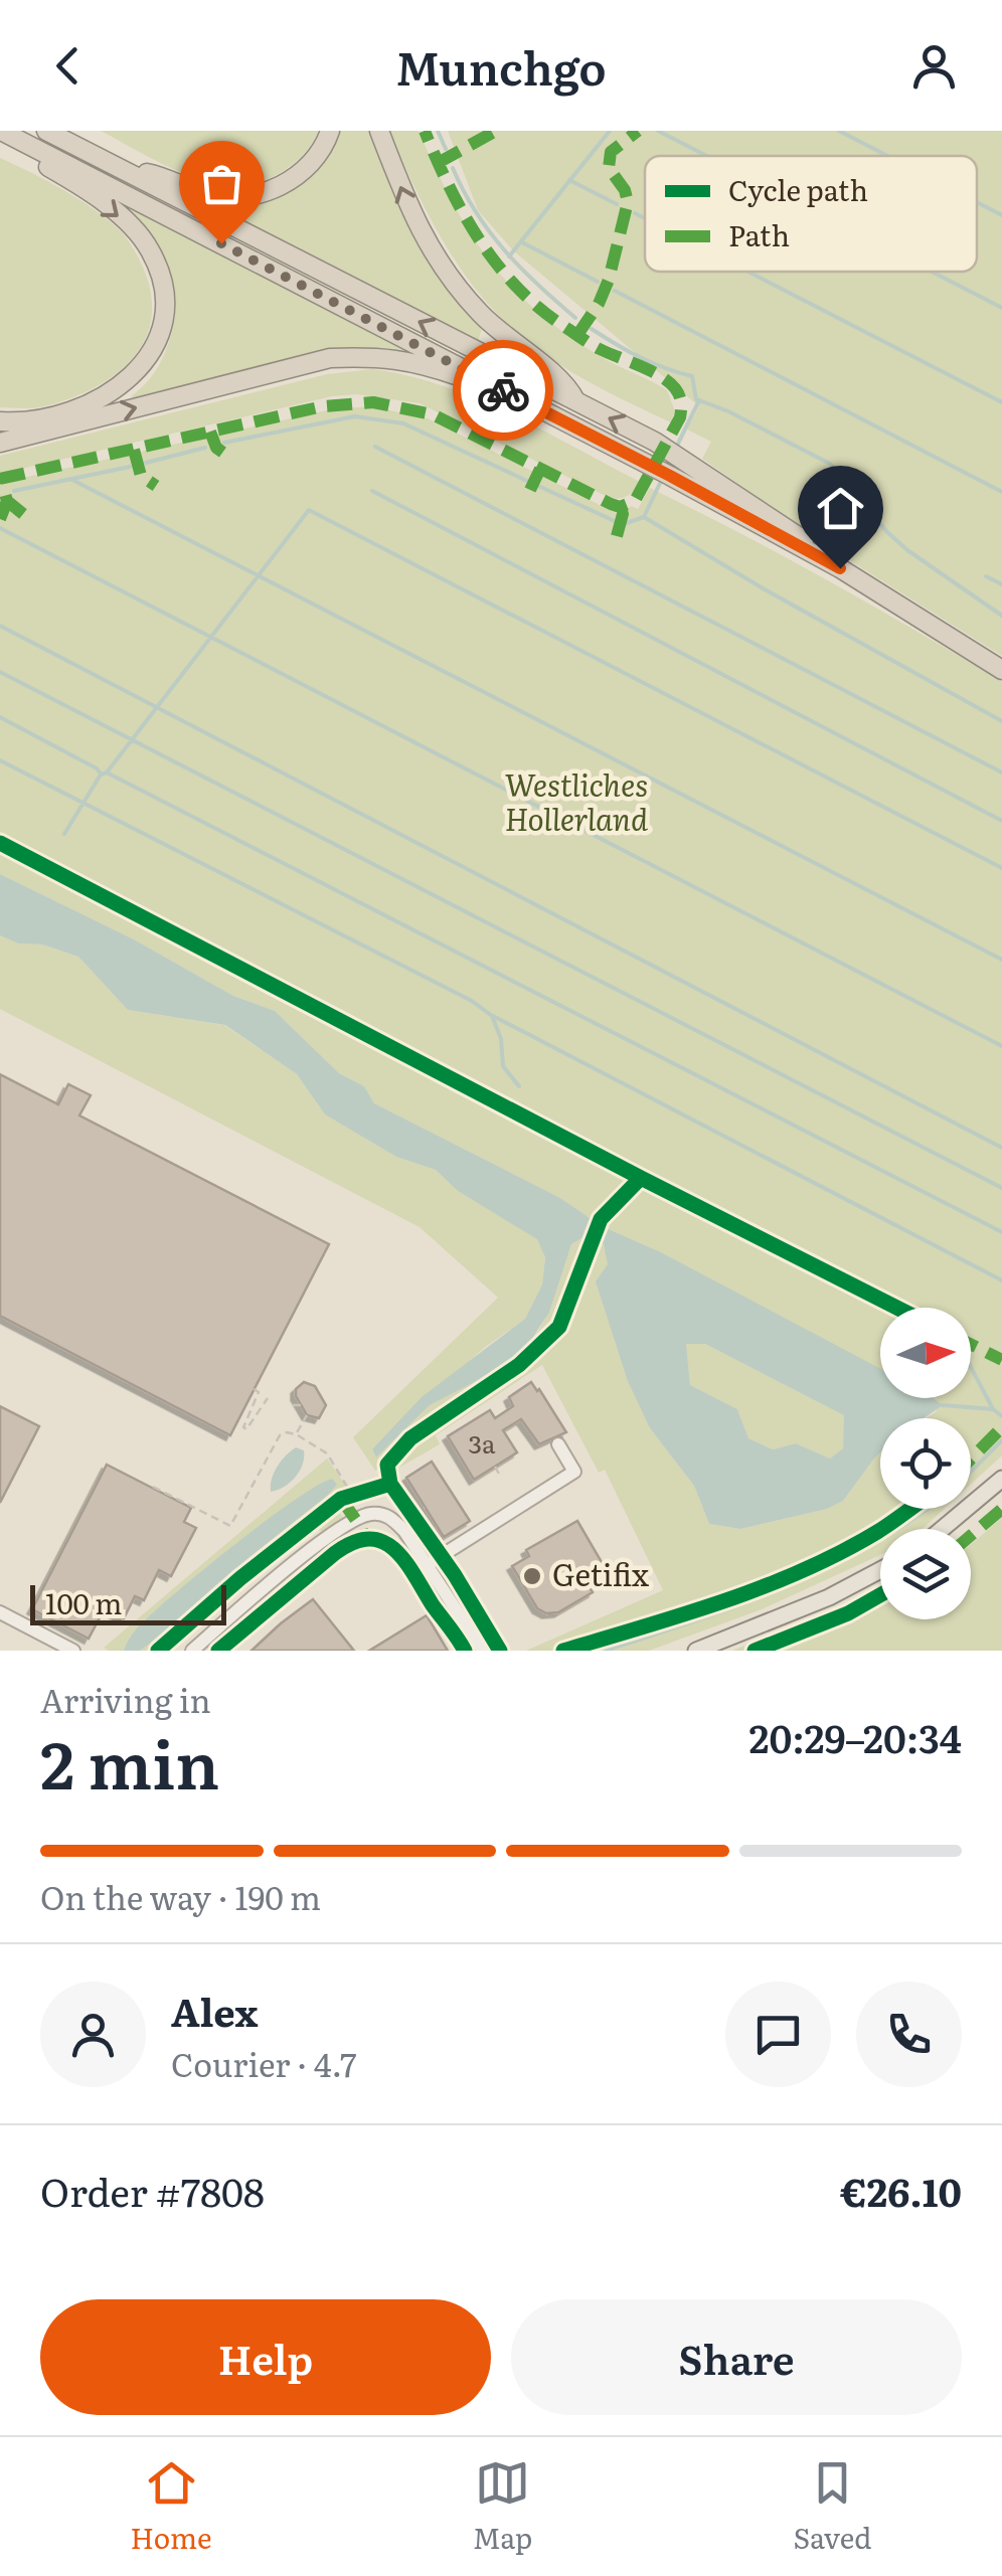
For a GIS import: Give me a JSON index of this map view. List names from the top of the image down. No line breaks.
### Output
{"parks":["Westliches Hollerland"],"places":["Getifix"],"house_numbers":["3a"],"legend":["Cycle path","Path"],"scale_bar":"100 m","north":"right","page":{"header":"Munchgo","scale":"100 m","heading":["2 min","Arriving in","20:29–20:34"],"panel":["Alex","Courier · 4.7","Order #7808","€26.10"],"bar":"On the way · 190 m","buttons":["Help","Share"],"tabs":["Home","Map","Saved"]}}
